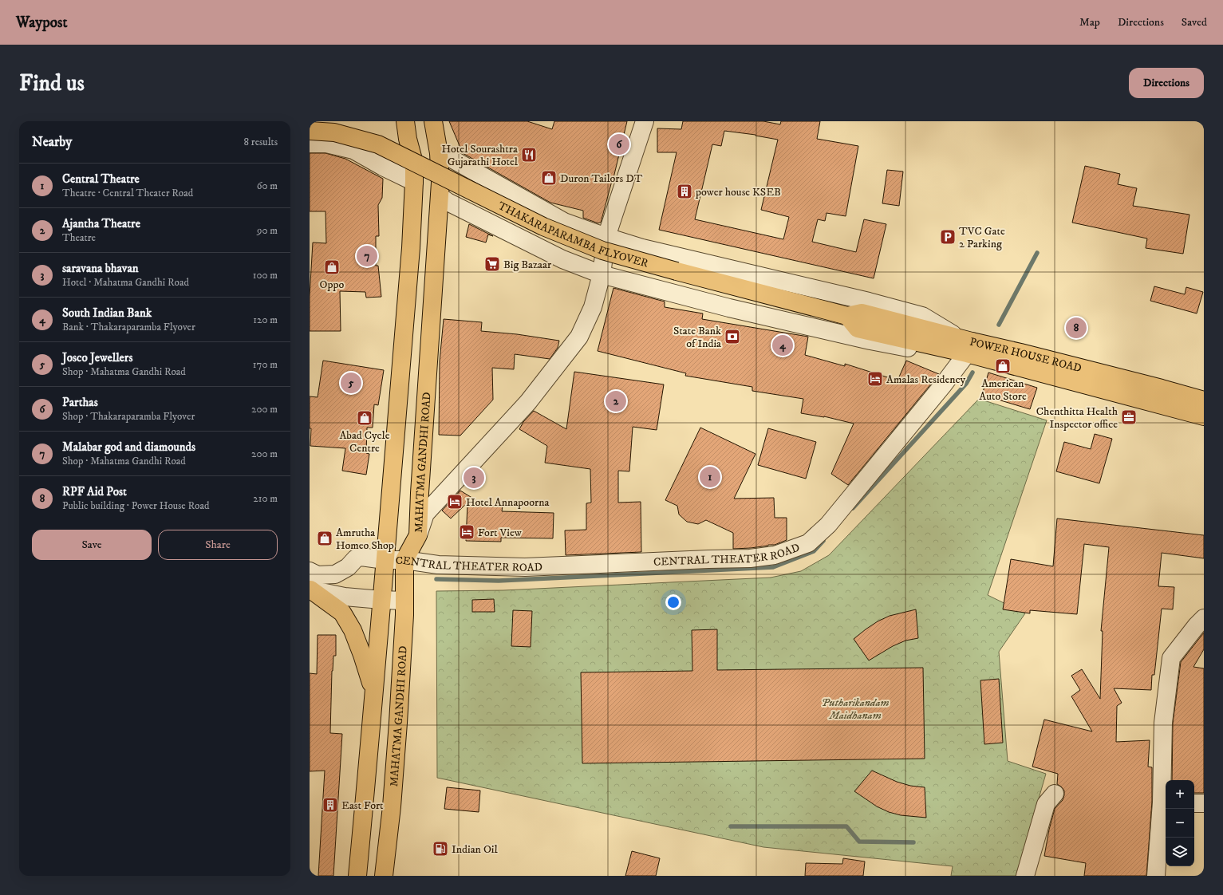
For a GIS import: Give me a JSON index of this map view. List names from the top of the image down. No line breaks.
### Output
{"streets":{"main road":["THAKARAPARAMBA FLYOVER","POWER HOUSE ROAD","MAHATMA GANDHI ROAD"],"street":["CENTRAL THEATER ROAD"]},"crossings":[["THAKARAPARAMBA FLYOVER","POWER HOUSE ROAD"],["POWER HOUSE ROAD","CENTRAL THEATER ROAD"],["MAHATMA GANDHI ROAD","CENTRAL THEATER ROAD"]],"parks":["Putharikandam Maidhanam"],"places":{"restaurant":["Hotel Sourashtra Gujarathi Hotel"],"shop":["Duron Tailors DT","Oppo","American Auto Store","Abad Cycle Centre","Amrutha Homeo Shop"],"building":["power house KSEB","East Fort"],"parking":["TVC Gate 2 Parking"],"supermarket":["Big Bazaar"],"bank":["State Bank of India"],"hotel":["Amalas Residency","Hotel Annapoorna","Fort View"],"office":["Chenthitta Health Inspector office"],"fuel station":["Indian Oil"]},"page":{"header":"Waypost","nav":["Map","Directions","Saved"],"buttons":["Directions",["Save","Share"]],"title":"Find us","heading":["Nearby","8 results"],"pins":["6","7","8","4","5","2","1","3"],"list":[{"mark":"1","name":"Central Theatre","note":"Theatre · Central Theater Road","value":"60 m"},{"mark":"2","name":"Ajantha Theatre","note":"Theatre","value":"90 m"},{"mark":"3","name":"saravana bhavan","note":"Hotel · Mahatma Gandhi Road","value":"100 m"},{"mark":"4","name":"South Indian Bank","note":"Bank · Thakaraparamba Flyover","value":"120 m"},{"mark":"5","name":"Josco Jewellers","note":"Shop · Mahatma Gandhi Road","value":"170 m"},{"mark":"6","name":"Parthas","note":"Shop · Thakaraparamba Flyover","value":"200 m"},{"mark":"7","name":"Malabar god and diamounds","note":"Shop · Mahatma Gandhi Road","value":"200 m"},{"mark":"8","name":"RPF Aid Post","note":"Public building · Power House Road","value":"210 m"}],"map_buttons":["+","−"]}}
